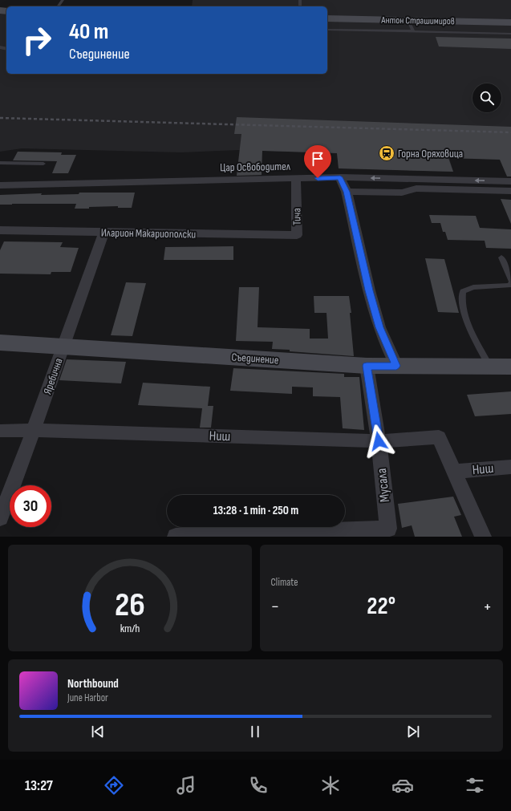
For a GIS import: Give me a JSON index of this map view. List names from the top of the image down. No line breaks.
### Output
{"streets":{"main road":["Антон Страшимиров","Съединение"],"street":["Цар Освободител","Тича","Иларион Макариополски","Яребична","Ниш","Мусала"]},"crossings":[["Цар Освободител","Тича"],["Тича","Иларион Макариополски"],["Иларион Макариополски","Яребична"],["Съединение","Яребична"],["Съединение","Мусала"],["Яребична","Ниш"],["Ниш","Мусала"]],"places":{"station":["Горна Оряховица"]},"page":{"turn":["40 m","Съединение"],"limit":"30","trip":"13:28 · 1 min · 250 m","tile":"Climate","heat":["−","22°","+"],"song":["Northbound","June Harbor"],"tabs":"13:27","gauge":["26","km/h"]}}
